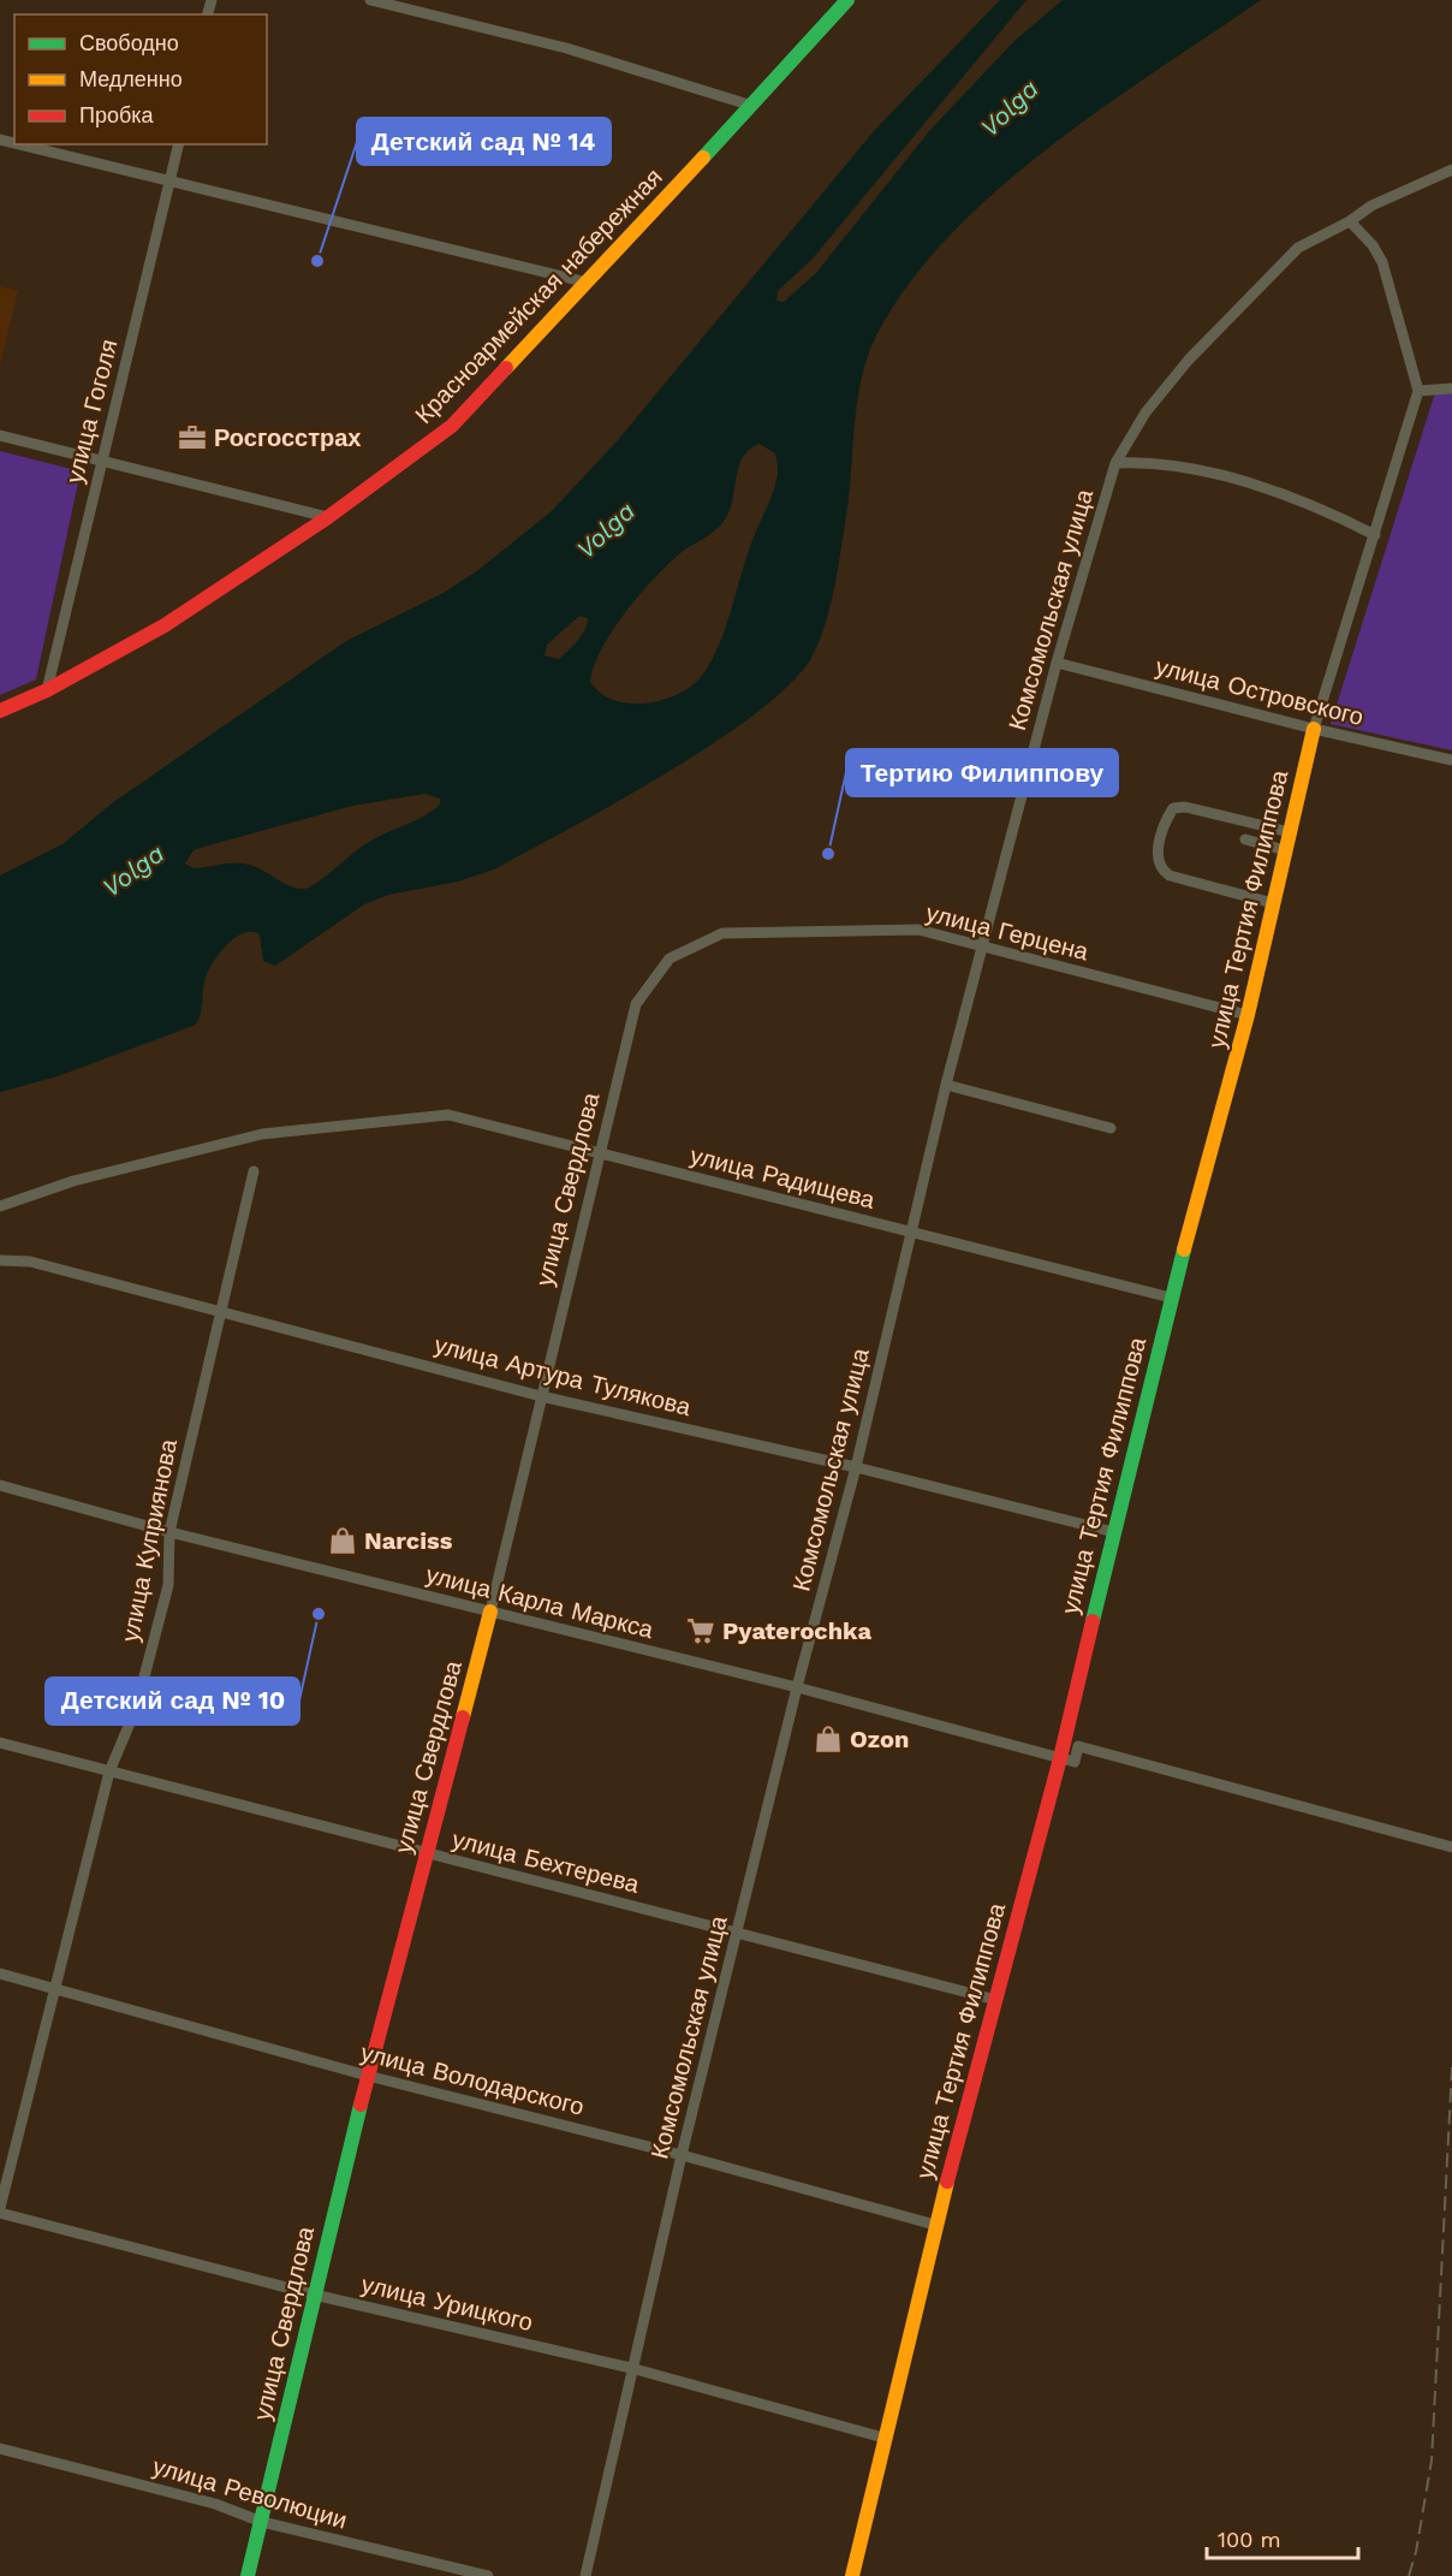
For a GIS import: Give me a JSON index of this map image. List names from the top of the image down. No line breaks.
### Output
{"streets":{"street":["Красноармейская набережная","улица Гоголя","Комсомольская улица","улица Островского","улица Тертия Филиппова","улица Герцена","улица Радищева","улица Свердлова","улица Артура Тулякова","улица Куприянова","улица Карла Маркса","улица Бехтерева","улица Володарского","улица Урицкого","улица Революции"]},"crossings":[["Красноармейская набережная","улица Гоголя"],["Комсомольская улица","улица Островского"],["Комсомольская улица","улица Герцена"],["Комсомольская улица","улица Радищева"],["Комсомольская улица","улица Артура Тулякова"],["Комсомольская улица","улица Карла Маркса"],["Комсомольская улица","улица Бехтерева"],["Комсомольская улица","улица Володарского"],["Комсомольская улица","улица Урицкого"],["улица Островского","улица Тертия Филиппова"],["улица Тертия Филиппова","улица Герцена"],["улица Тертия Филиппова","улица Радищева"],["улица Тертия Филиппова","улица Артура Тулякова"],["улица Тертия Филиппова","улица Карла Маркса"],["улица Тертия Филиппова","улица Бехтерева"],["улица Тертия Филиппова","улица Володарского"],["улица Тертия Филиппова","улица Урицкого"],["улица Герцена","улица Свердлова"],["улица Радищева","улица Свердлова"],["улица Свердлова","улица Артура Тулякова"],["улица Свердлова","улица Карла Маркса"],["улица Свердлова","улица Бехтерева"],["улица Свердлова","улица Володарского"],["улица Свердлова","улица Урицкого"],["улица Свердлова","улица Революции"],["улица Артура Тулякова","улица Куприянова"],["улица Куприянова","улица Карла Маркса"],["улица Куприянова","улица Бехтерева"],["улица Куприянова","улица Володарского"],["улица Куприянова","улица Урицкого"]],"water":["Volga"],"places":{"other":["Детский сад № 14","Тертию Филиппову","Детский сад № 10"],"office":["Росгосстрах"],"shop":["Narciss","Ozon"],"supermarket":["Pyaterochka"]},"legend":["Свободно","Медленно","Пробка"],"scale_bar":"100 m"}
